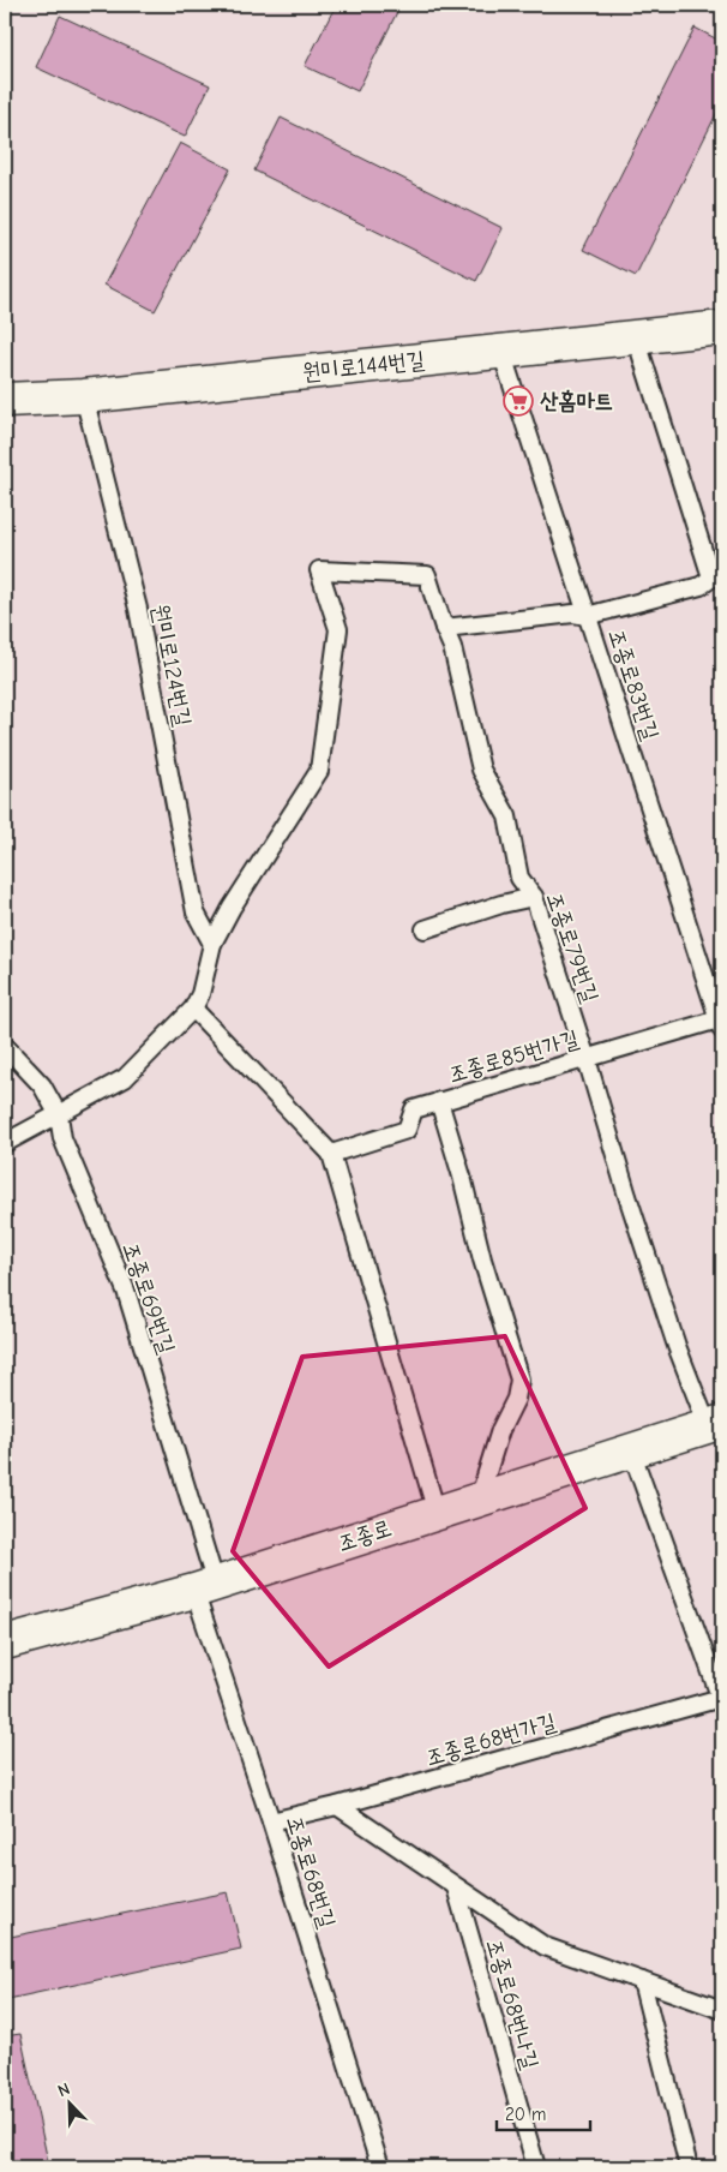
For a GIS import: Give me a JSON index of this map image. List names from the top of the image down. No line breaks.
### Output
{"streets":{"street":["원미로144번길","조종로"],"lane":["원미로124번길","조종로83번길","조종로79번길","조종로85번가길","조종로69번길","조종로68번가길","조종로68번길","조종로68번나길"]},"crossings":[["원미로144번길","원미로124번길"],["원미로144번길","조종로83번길"],["조종로83번길","조종로85번가길"],["조종로79번길","조종로85번가길"],["조종로79번길","조종로"],["조종로69번길","조종로"],["조종로69번길","조종로68번길"],["조종로","조종로68번길"],["조종로68번가길","조종로68번길"]],"places":{"supermarket":["산홈마트"]},"scale_bar":"20 m","north":"top left"}
